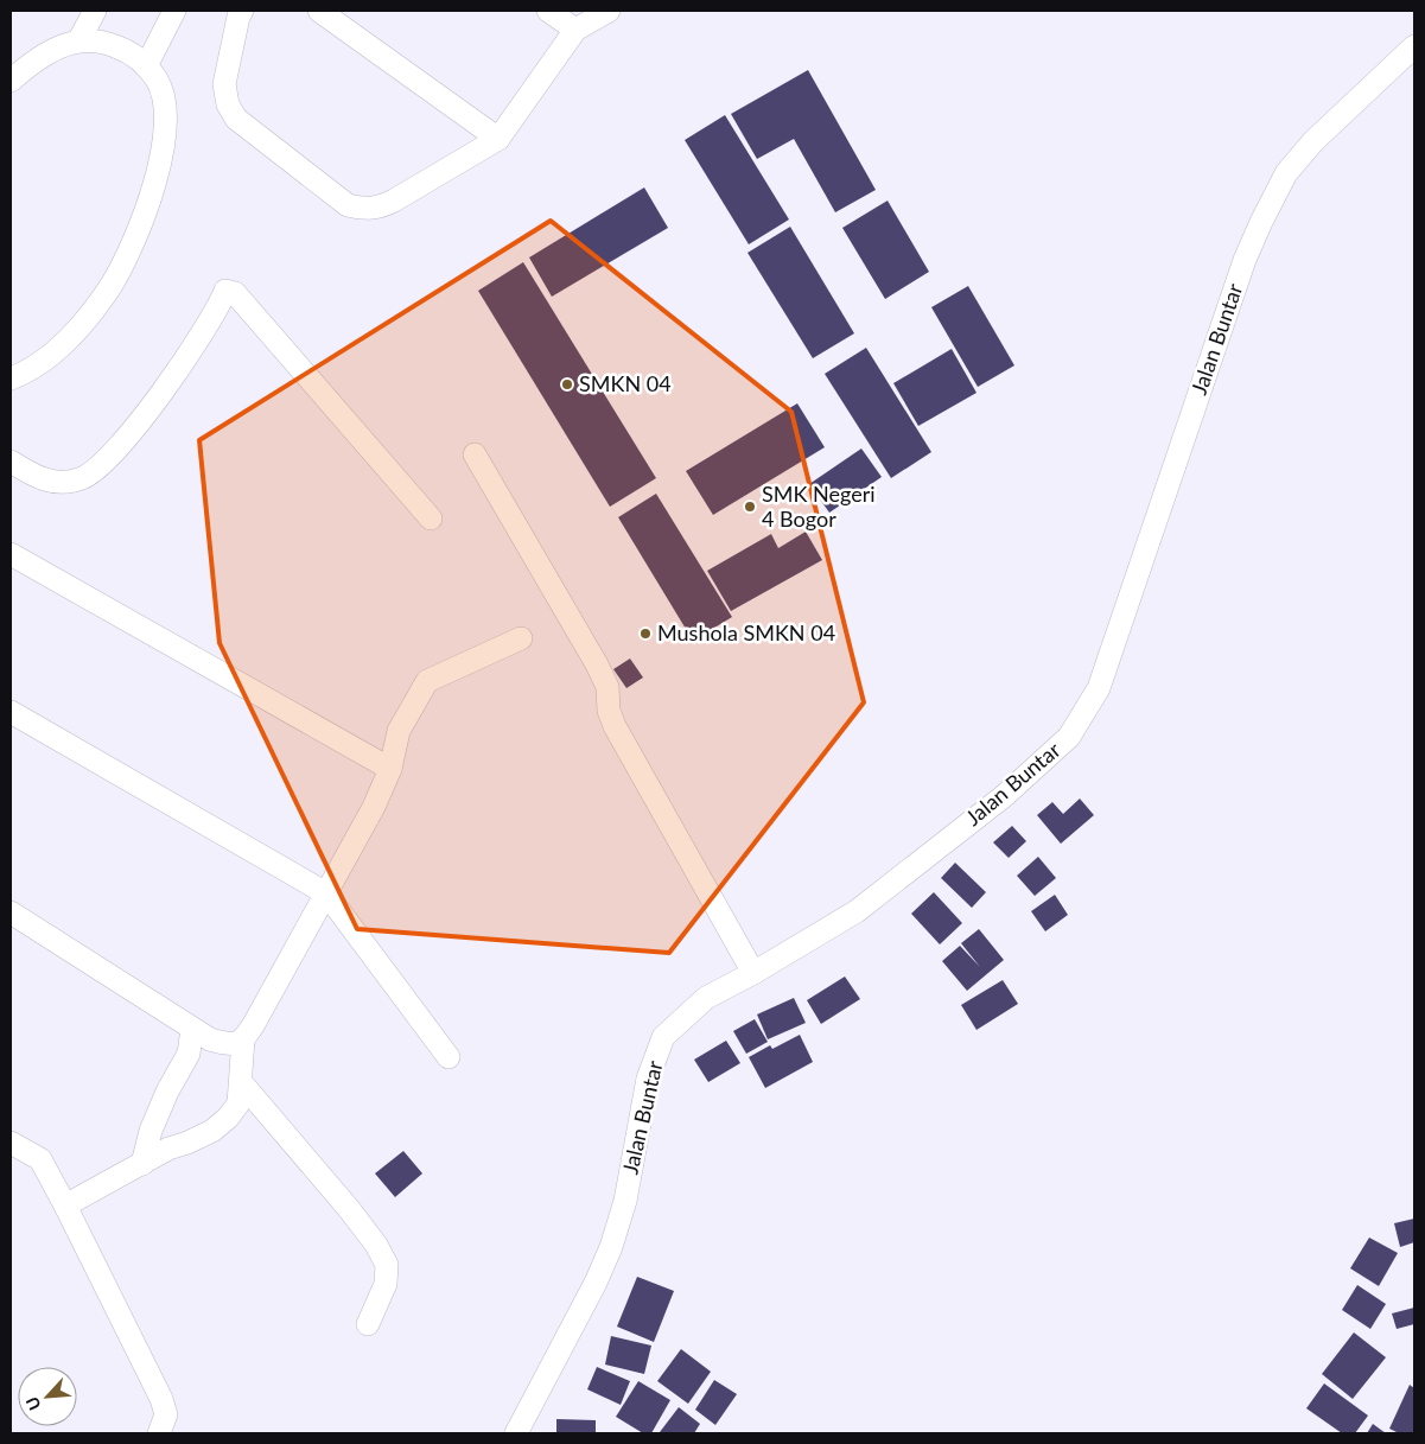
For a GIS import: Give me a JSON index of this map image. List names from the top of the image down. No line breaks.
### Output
{"streets":{"street":["Jalan Buntar"]},"places":["SMKN 04","SMK Negeri 4 Bogor","Mushola SMKN 04"],"north":"bottom left"}
